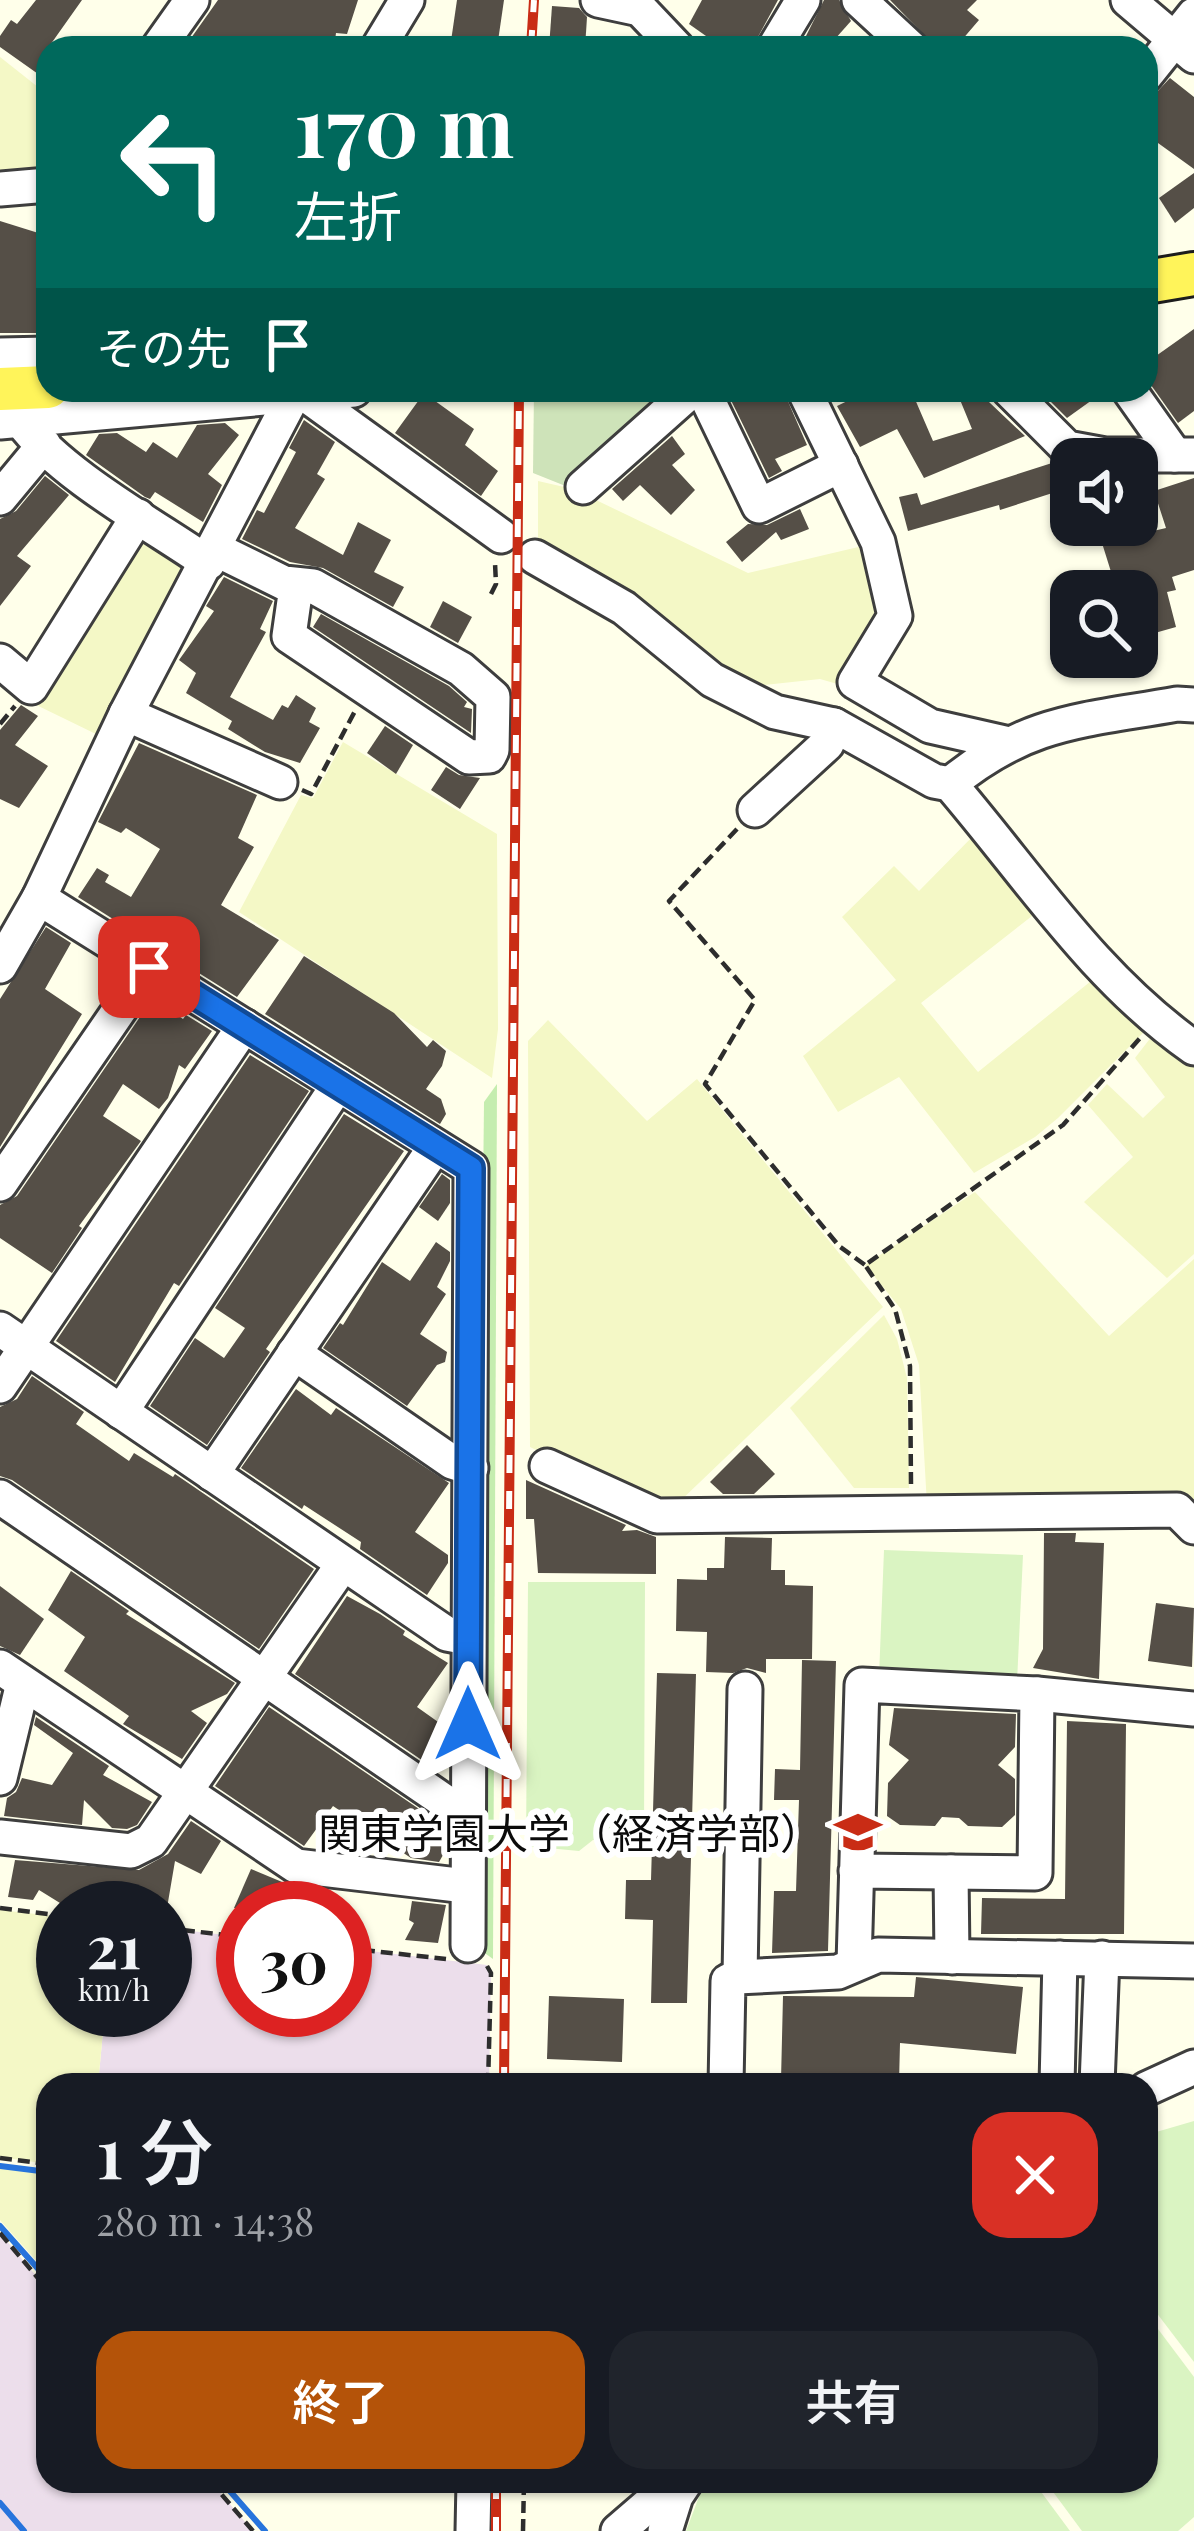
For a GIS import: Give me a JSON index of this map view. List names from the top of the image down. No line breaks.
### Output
{"places":{"school or university":["関東学園大学（経済学部）"]},"page":{"turn":["170 m","左折"],"then":"その先","speed":"21 km/h","limit":"30","heading":["1 分","280 m · 14:38"],"buttons":["終了","共有"]}}
